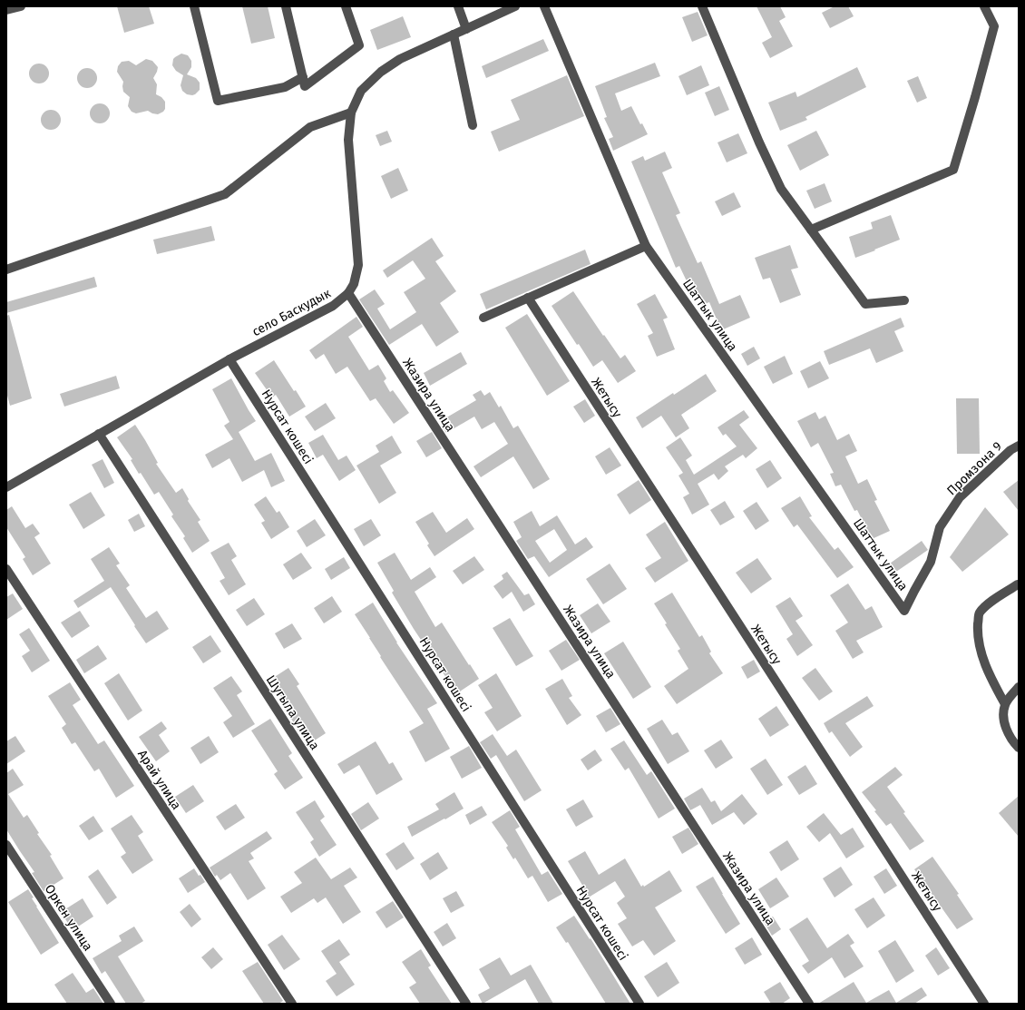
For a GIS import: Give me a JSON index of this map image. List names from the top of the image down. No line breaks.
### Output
{"streets":{"street":["село Баскудык","Шаттык улица","Жазира улица","Жетысу","Нурсат кошесi","Промзона 9","Шугыла улица","Арай улица","Оркен улица"]},"crossings":[["село Баскудык","Жазира улица"],["село Баскудык","Нурсат кошесi"],["село Баскудык","Шугыла улица"],["Шаттык улица","Промзона 9"]]}
